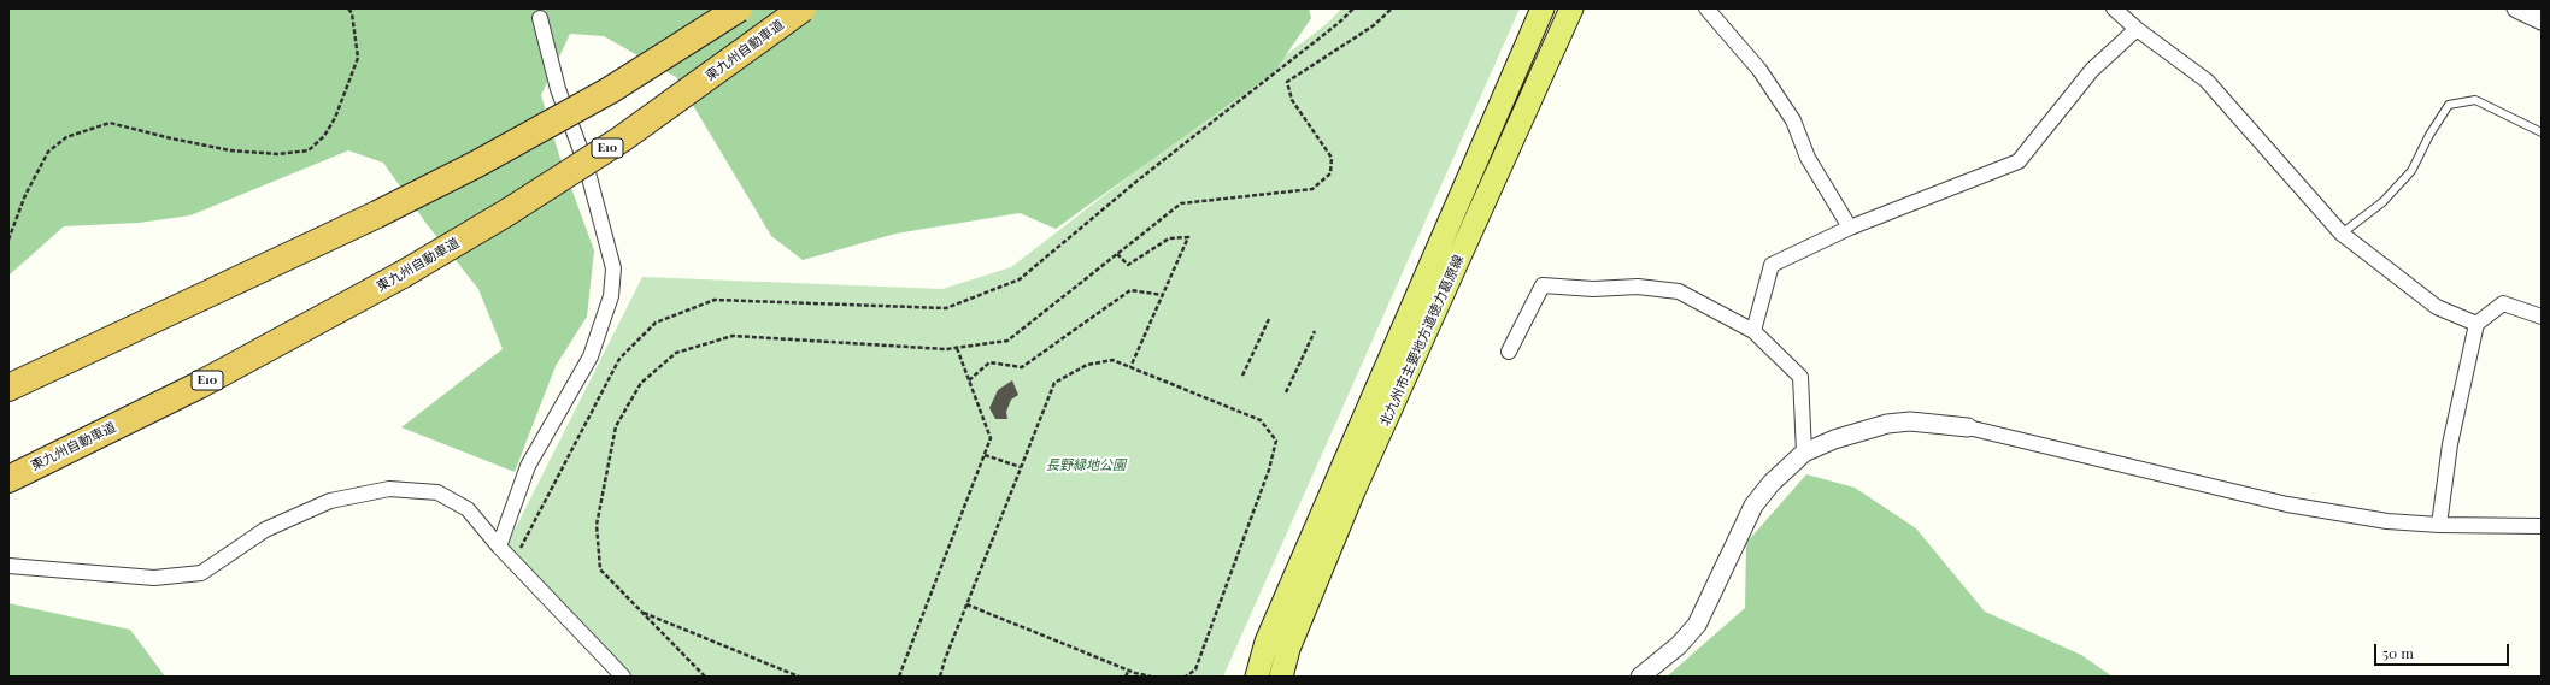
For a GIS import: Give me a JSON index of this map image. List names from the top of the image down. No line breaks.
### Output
{"streets":{"highway":["東九州自動車道","E10"],"main road":["北九州市主要地方道徳力葛原線"]},"parks":["長野緑地公園"],"scale_bar":"50 m"}
